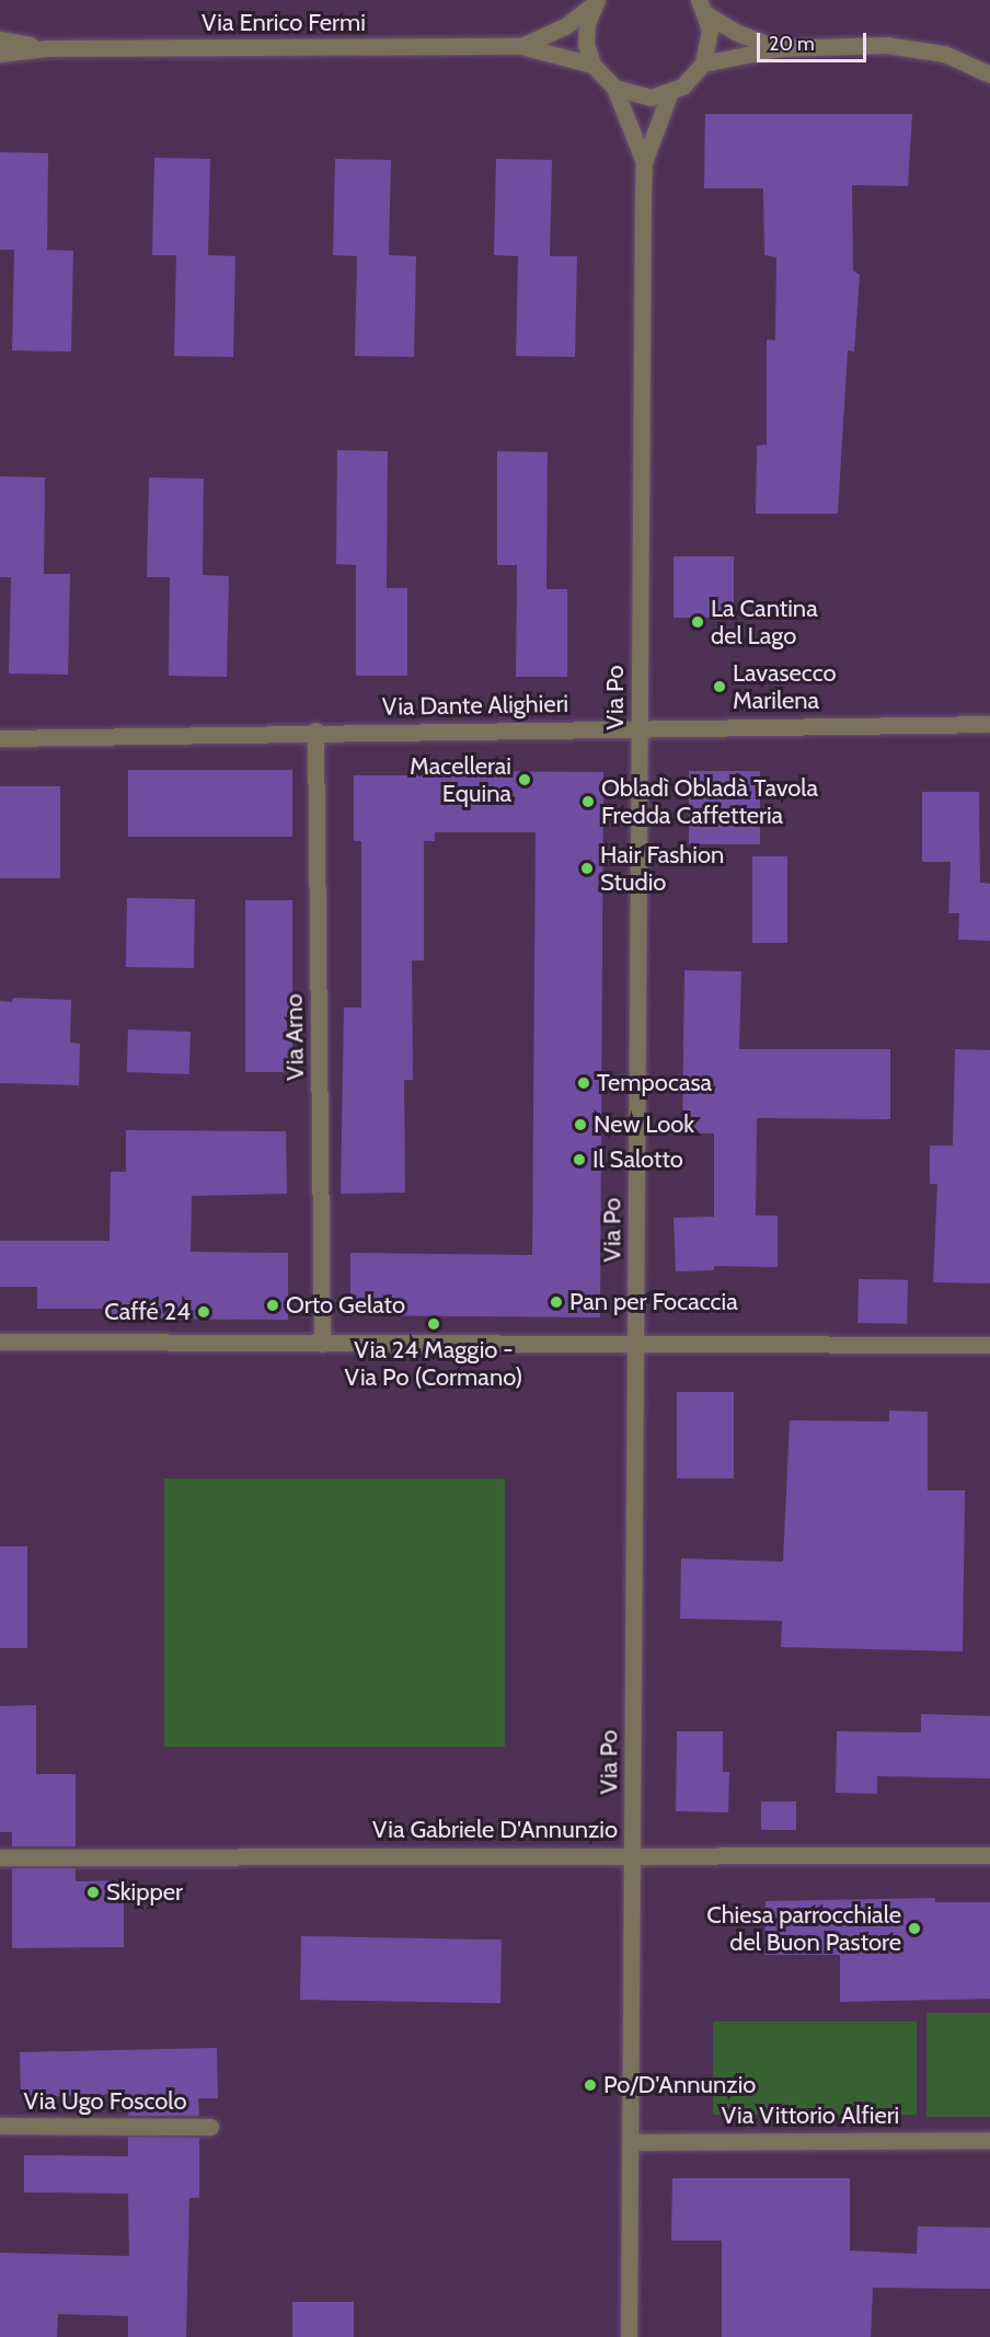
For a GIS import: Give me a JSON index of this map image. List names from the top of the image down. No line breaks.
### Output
{"streets":{"street":["Via Enrico Fermi","Via Po","Via Dante Alighieri","Via Arno","Via Gabriele D'Annunzio","Via Ugo Foscolo","Via Vittorio Alfieri"]},"crossings":[["Via Po","Via Dante Alighieri"],["Via Po","Via Gabriele D'Annunzio"],["Via Po","Via Vittorio Alfieri"],["Via Dante Alighieri","Via Arno"]],"places":["La Cantina del Lago","Lavasecco Marilena","Macellerai Equina","Obladì Obladà Tavola Fredda Caffetteria","Hair Fashion Studio","Tempocasa","New Look","Il Salotto","Pan per Focaccia","Orto Gelato","Caffé 24","Via 24 Maggio - Via Po (Cormano)","Skipper","Chiesa parrocchiale del Buon Pastore","Po/D'Annunzio"],"scale_bar":"20 m"}
